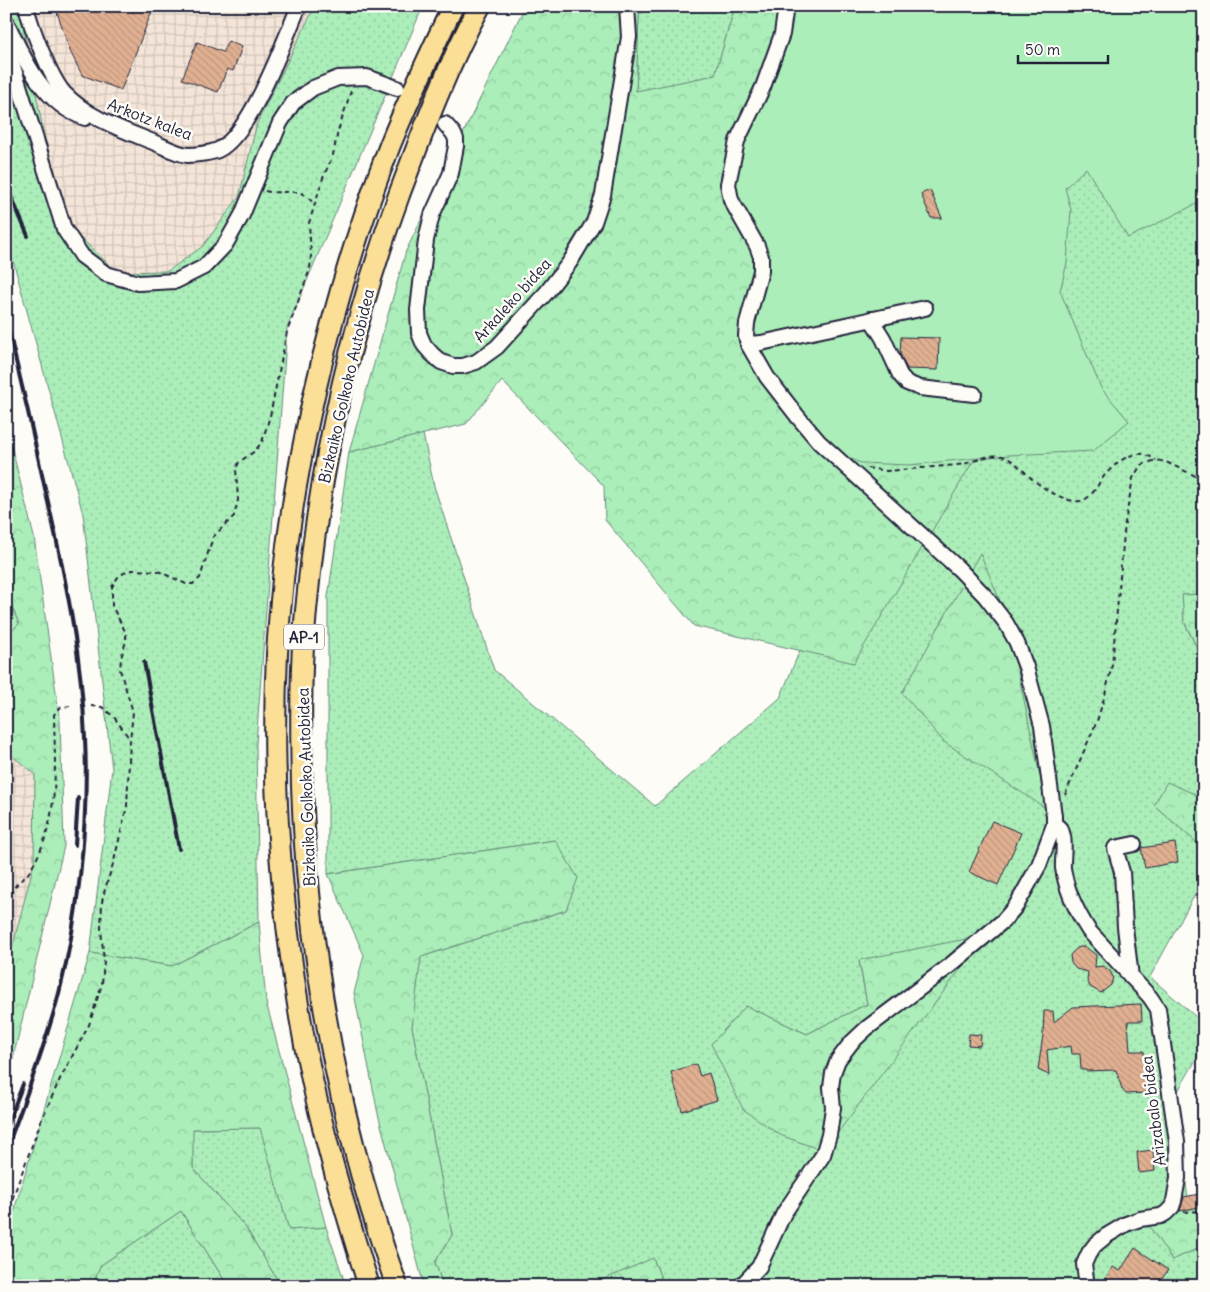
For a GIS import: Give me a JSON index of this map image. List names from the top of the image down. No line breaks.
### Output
{"streets":{"highway":["Bizkaiko Golkoko Autobidea","AP-1"],"street":["Arkotz kalea","Arkaleko bidea","Arizabalo bidea"]},"scale_bar":"50 m"}
